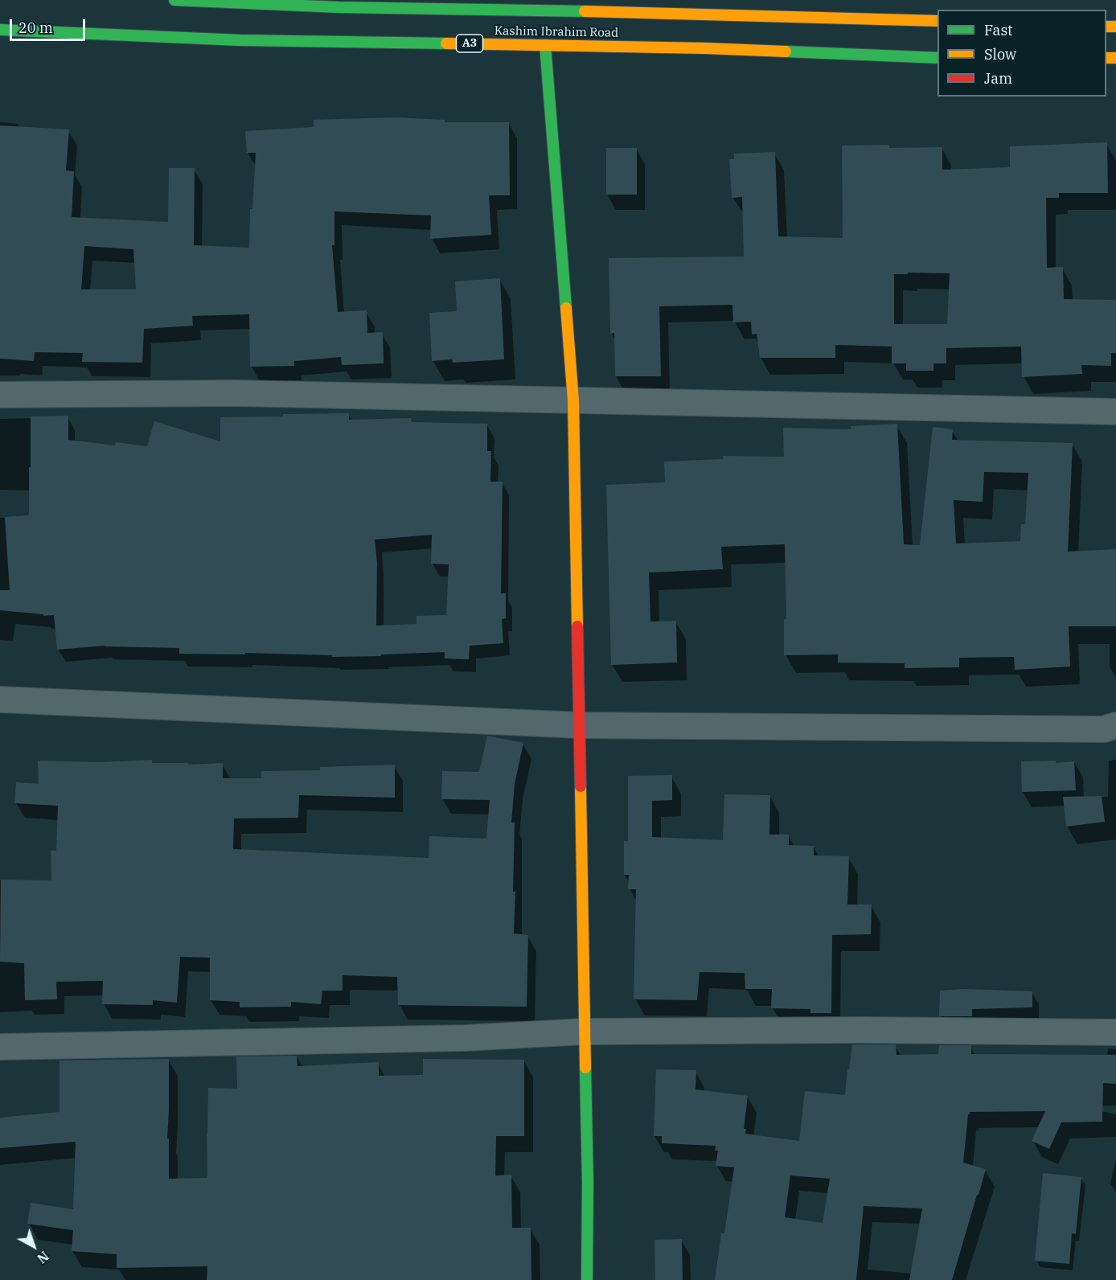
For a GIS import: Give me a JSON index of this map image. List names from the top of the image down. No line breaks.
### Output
{"streets":{"main road":["Kashim Ibrahim Road","A3"]},"legend":["Fast","Slow","Jam"],"scale_bar":"20 m","north":"bottom right"}
